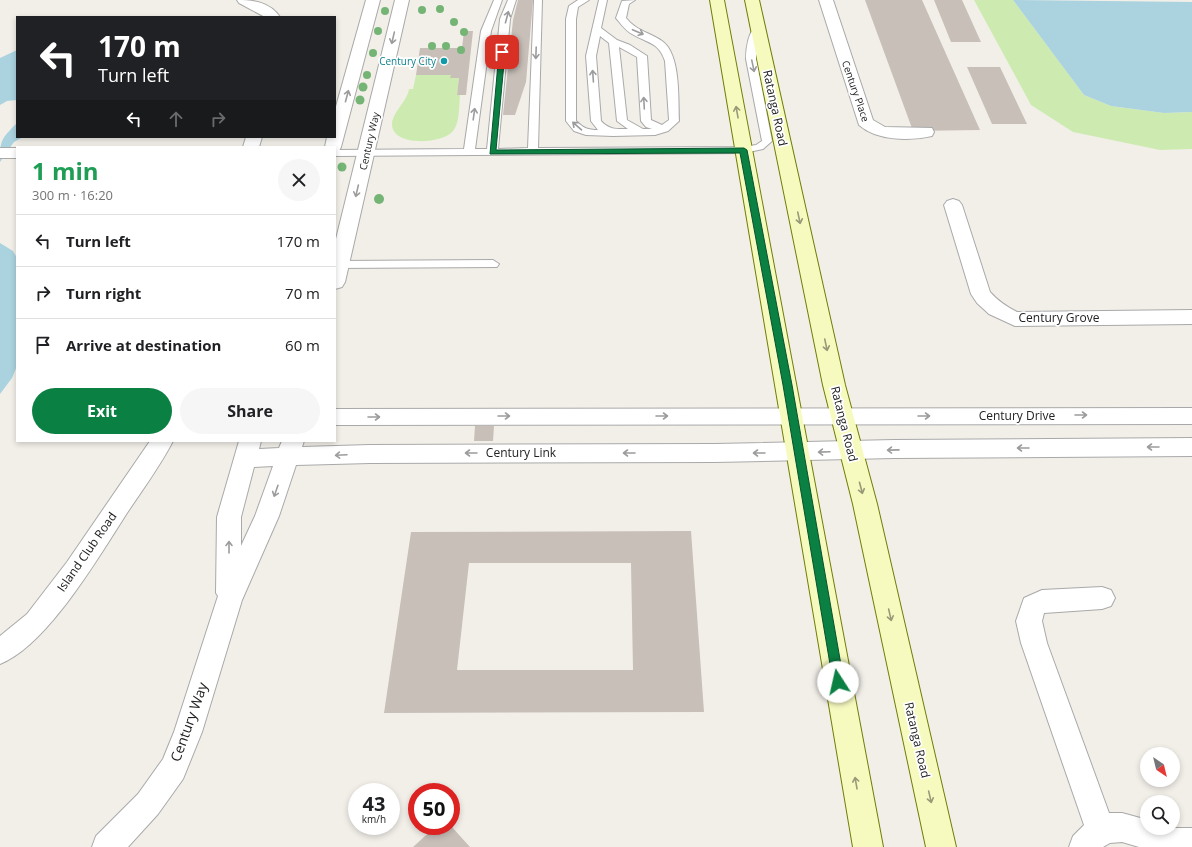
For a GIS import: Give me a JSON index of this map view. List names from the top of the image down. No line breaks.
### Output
{"streets":{"main road":["Ratanga Road"],"street":["Century Place","Century Way","Century Grove","Century Drive","Century Link","Island Club Road"]},"crossings":[["Ratanga Road","Century Drive"],["Ratanga Road","Century Link"],["Century Way","Century Link"]],"places":["Century City"],"north":"bottom right","page":{"turn":["170 m","Turn left"],"heading":["1 min","300 m · 16:20"],"list":[{"name":"Turn left","value":"170 m"},{"name":"Turn right","value":"70 m"},{"name":"Arrive at destination","value":"60 m"}],"buttons":["Exit","Share"],"speed":"43 km/h","limit":"50"}}
